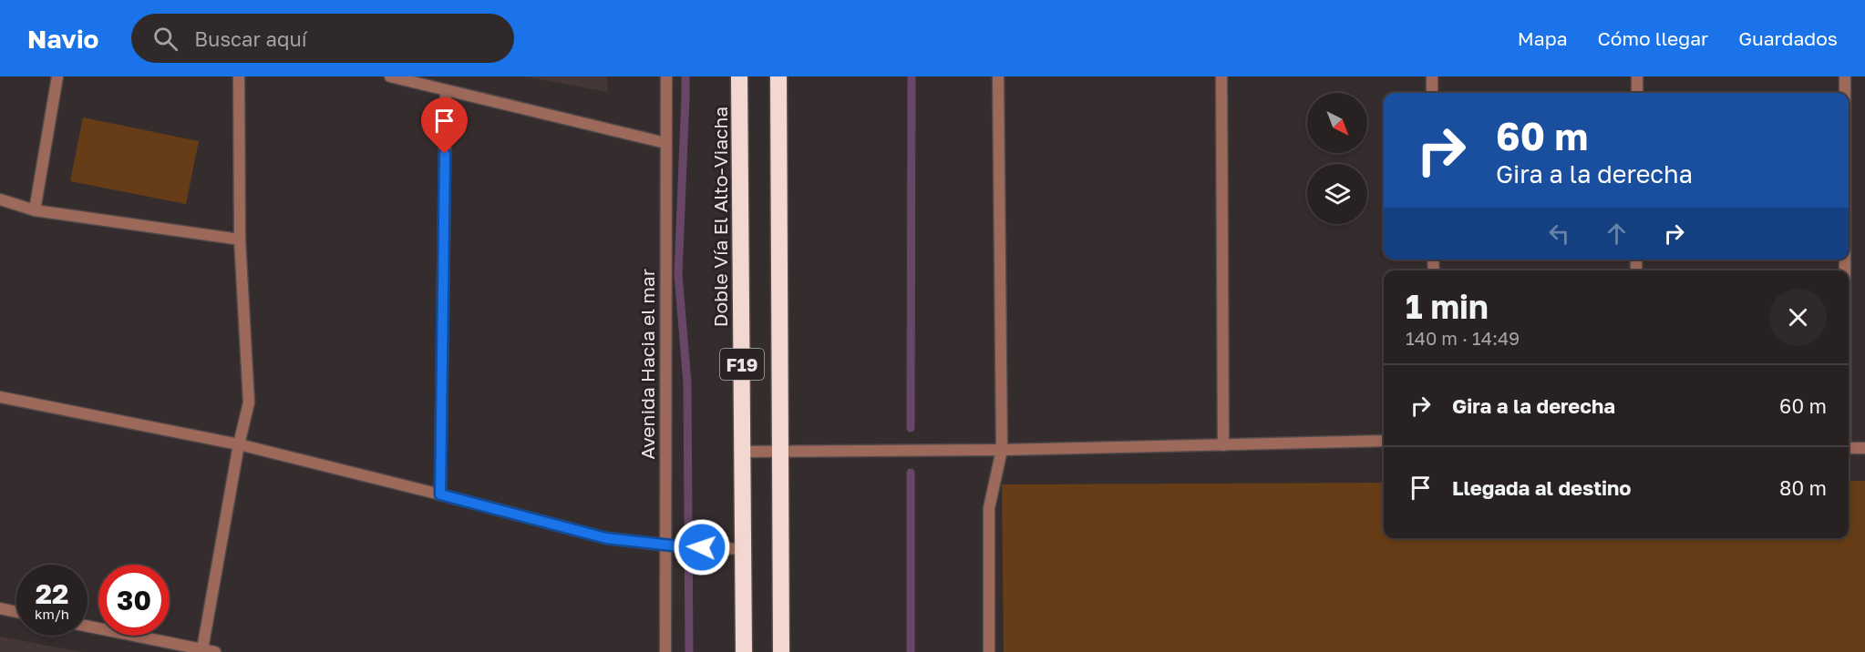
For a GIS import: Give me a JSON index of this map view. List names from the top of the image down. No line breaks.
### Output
{"streets":{"highway":["Doble Vía El Alto-Viacha","F19"],"street":["Avenida Hacia el mar"]},"north":"bottom right","page":{"header":"Navio","search":"Buscar aquí","nav":["Mapa","Cómo llegar","Guardados"],"turn":["60 m","Gira a la derecha"],"heading":["1 min","140 m · 14:49"],"list":[{"name":"Gira a la derecha","value":"60 m"},{"name":"Llegada al destino","value":"80 m"}],"speed":"22 km/h","limit":"30"}}
